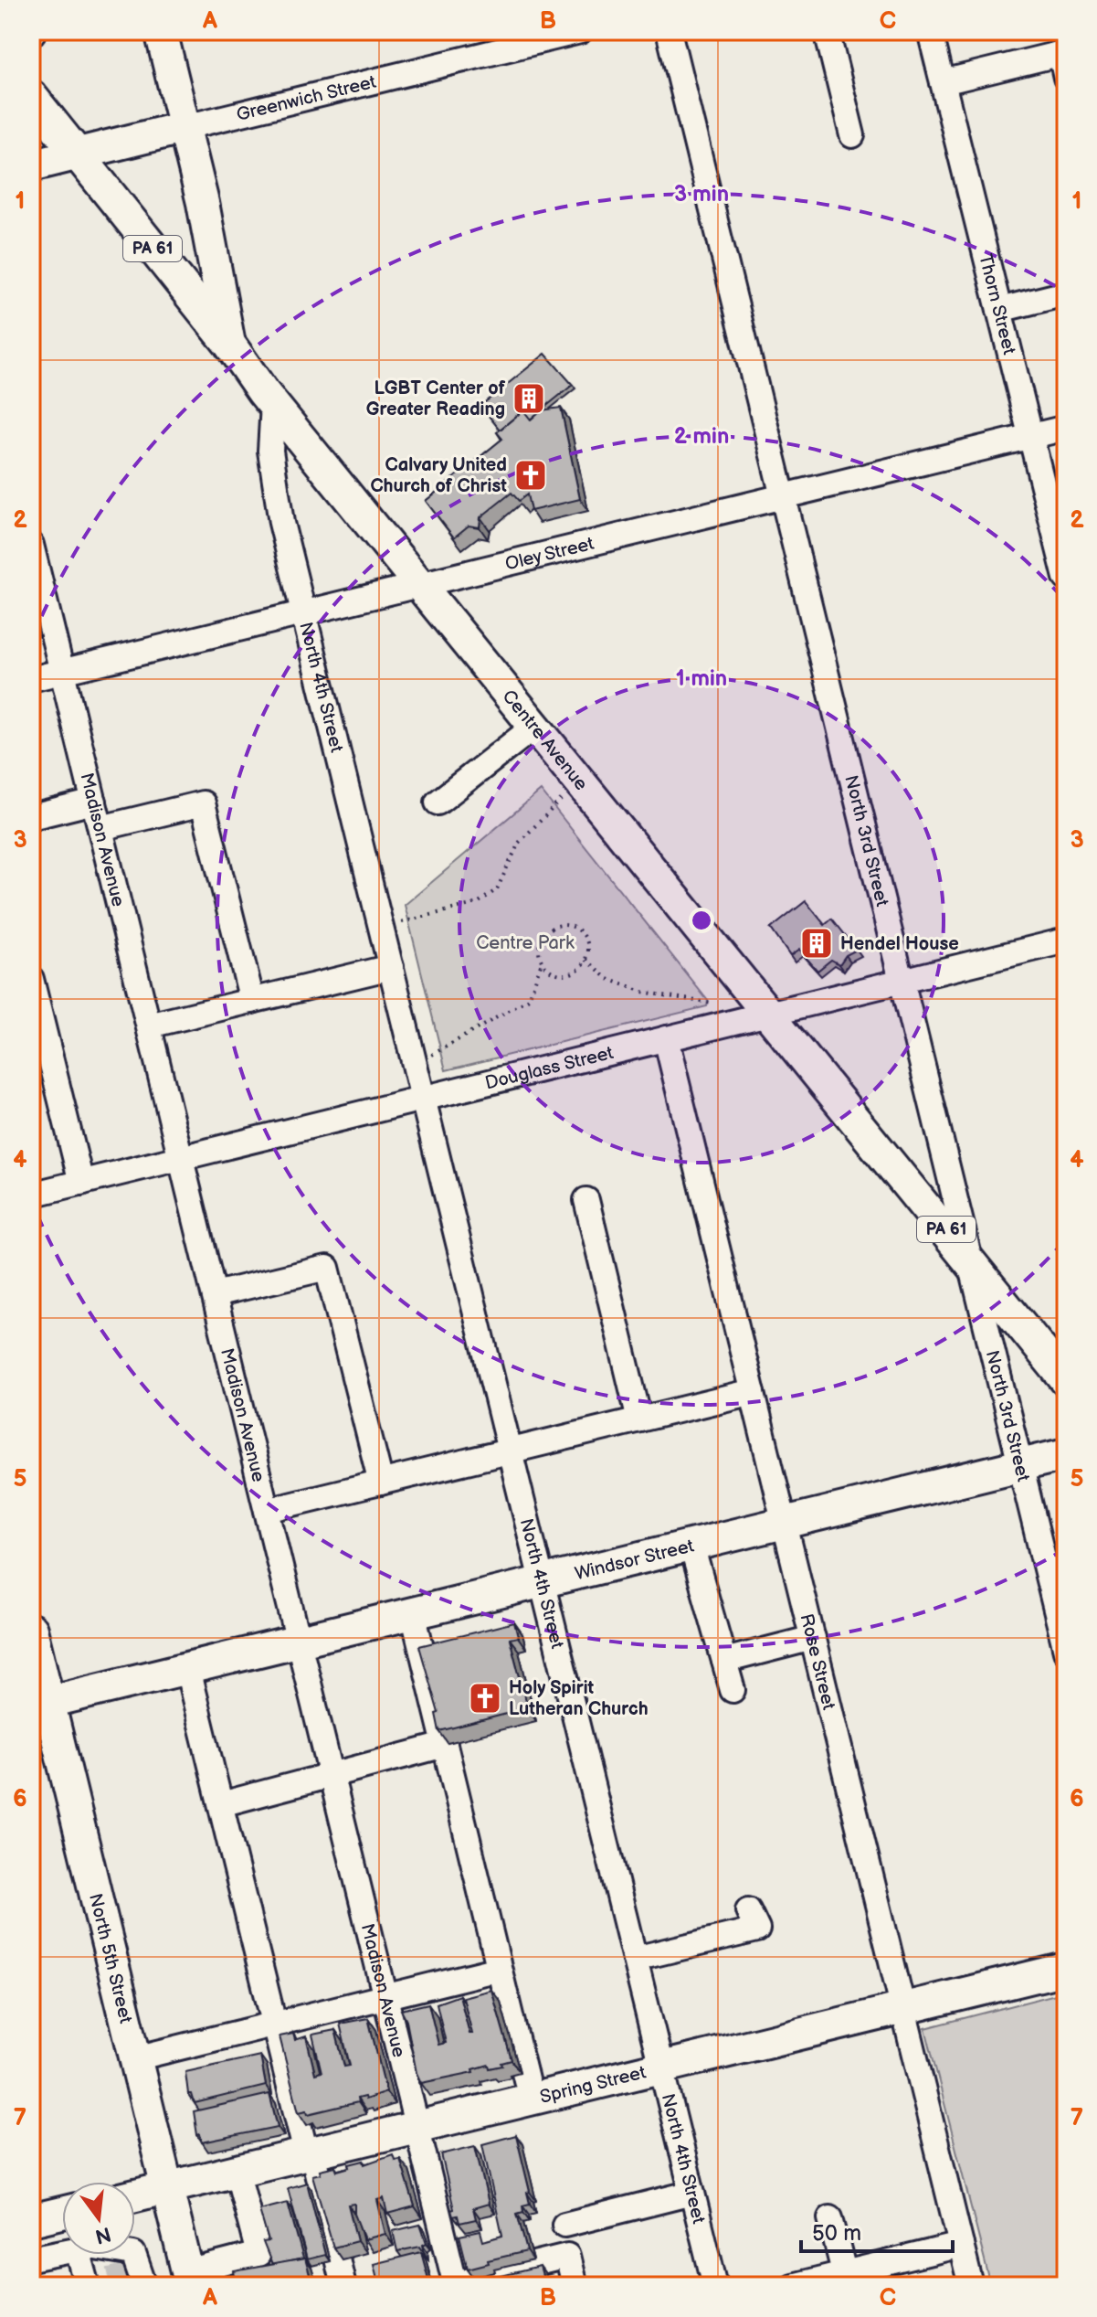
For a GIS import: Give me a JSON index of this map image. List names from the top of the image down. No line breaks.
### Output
{"streets":{"main road":["Greenwich Street","PA 61","Centre Avenue","Windsor Street","North 5th Street","Spring Street"],"street":["Thorn Street","Oley Street","North 4th Street","Madison Avenue","North 3rd Street","Douglass Street","Rose Street"]},"crossings":[["Greenwich Street","PA 61"],["Greenwich Street","Centre Avenue"],["PA 61","Centre Avenue"],["Thorn Street","Oley Street"],["Oley Street","North 4th Street"],["Oley Street","Centre Avenue"],["Oley Street","Madison Avenue"],["Oley Street","North 3rd Street"],["North 4th Street","Centre Avenue"],["North 4th Street","Douglass Street"],["North 4th Street","Windsor Street"],["North 4th Street","Spring Street"],["Centre Avenue","North 3rd Street"],["Centre Avenue","Douglass Street"],["Madison Avenue","Douglass Street"],["Madison Avenue","Windsor Street"],["Madison Avenue","Spring Street"],["North 3rd Street","Douglass Street"],["North 3rd Street","Windsor Street"],["Douglass Street","Rose Street"],["Windsor Street","Rose Street"],["Windsor Street","North 5th Street"],["Rose Street","Spring Street"],["North 5th Street","Spring Street"]],"parks":["Centre Park"],"places":{"building":["LGBT Center of Greater Reading","Hendel House"],"church":["Calvary United Church of Christ","Holy Spirit Lutheran Church"]},"scale_bar":"50 m","north":"bottom","grid":{"columns":["A","B","C"],"rows":["1","2","3","4","5","6","7"]},"rings":["3 min","2 min","1 min"]}
